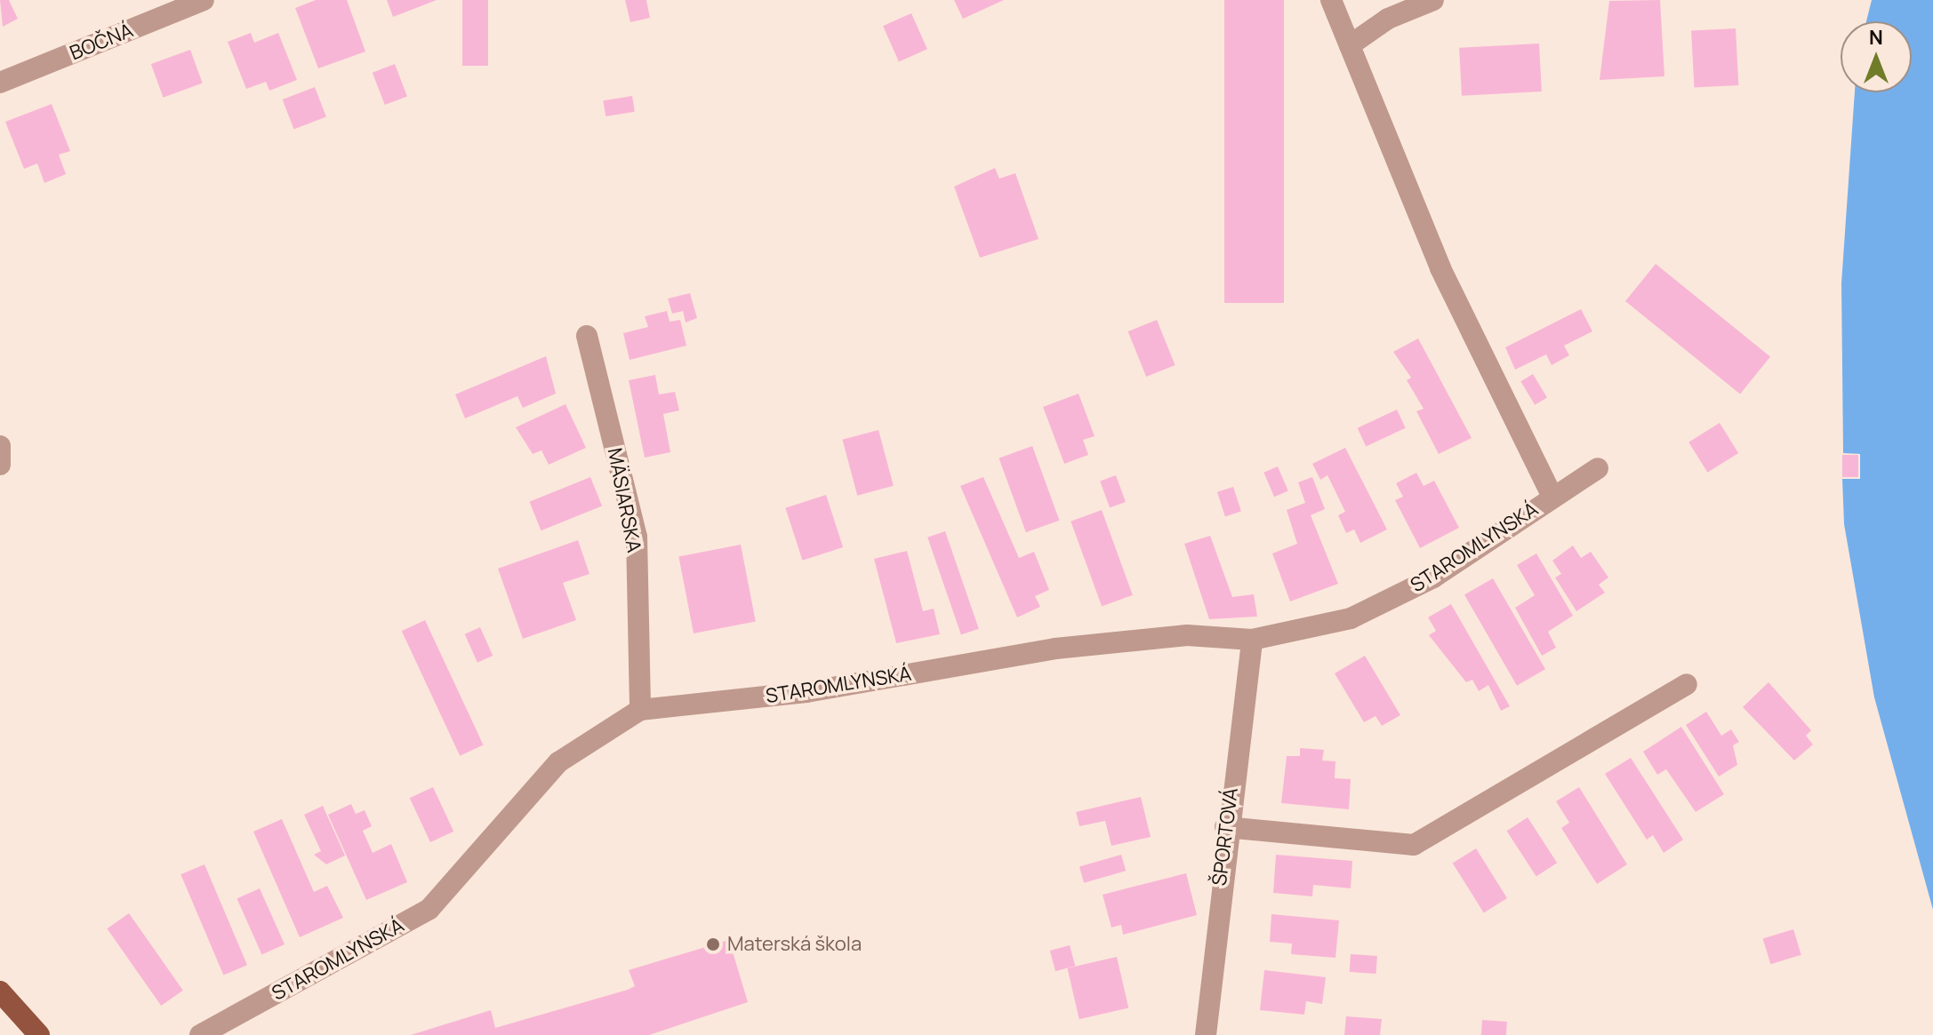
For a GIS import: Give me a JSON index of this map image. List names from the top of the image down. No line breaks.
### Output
{"streets":{"street":["BOČNÁ","MÄSIARSKA","STAROMLYNSKÁ","ŠPORTOVÁ"]},"crossings":[["MÄSIARSKA","STAROMLYNSKÁ"],["STAROMLYNSKÁ","ŠPORTOVÁ"]],"places":["Materská škola"],"north":"top"}
